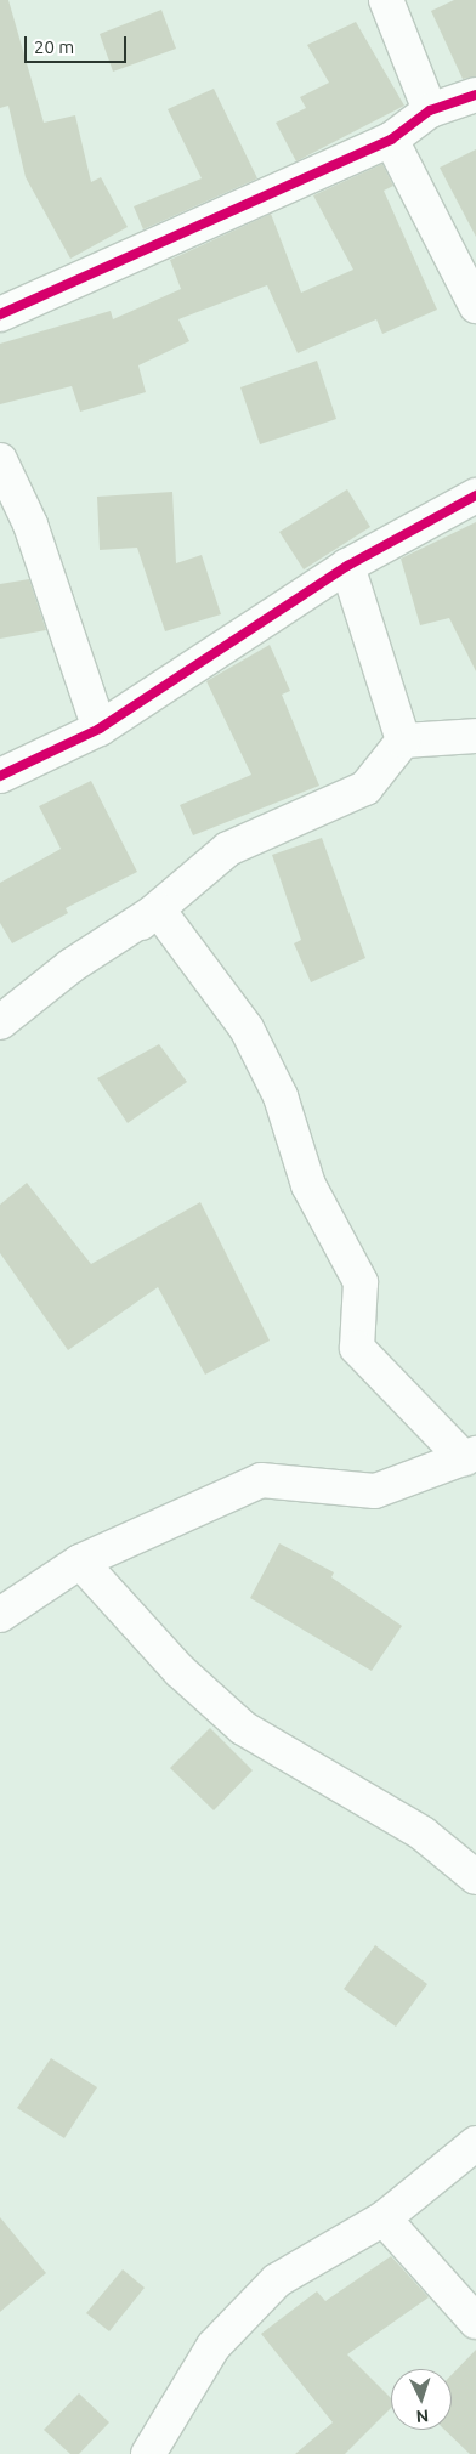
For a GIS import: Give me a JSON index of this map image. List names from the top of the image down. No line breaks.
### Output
{"scale_bar":"20 m","north":"bottom"}
